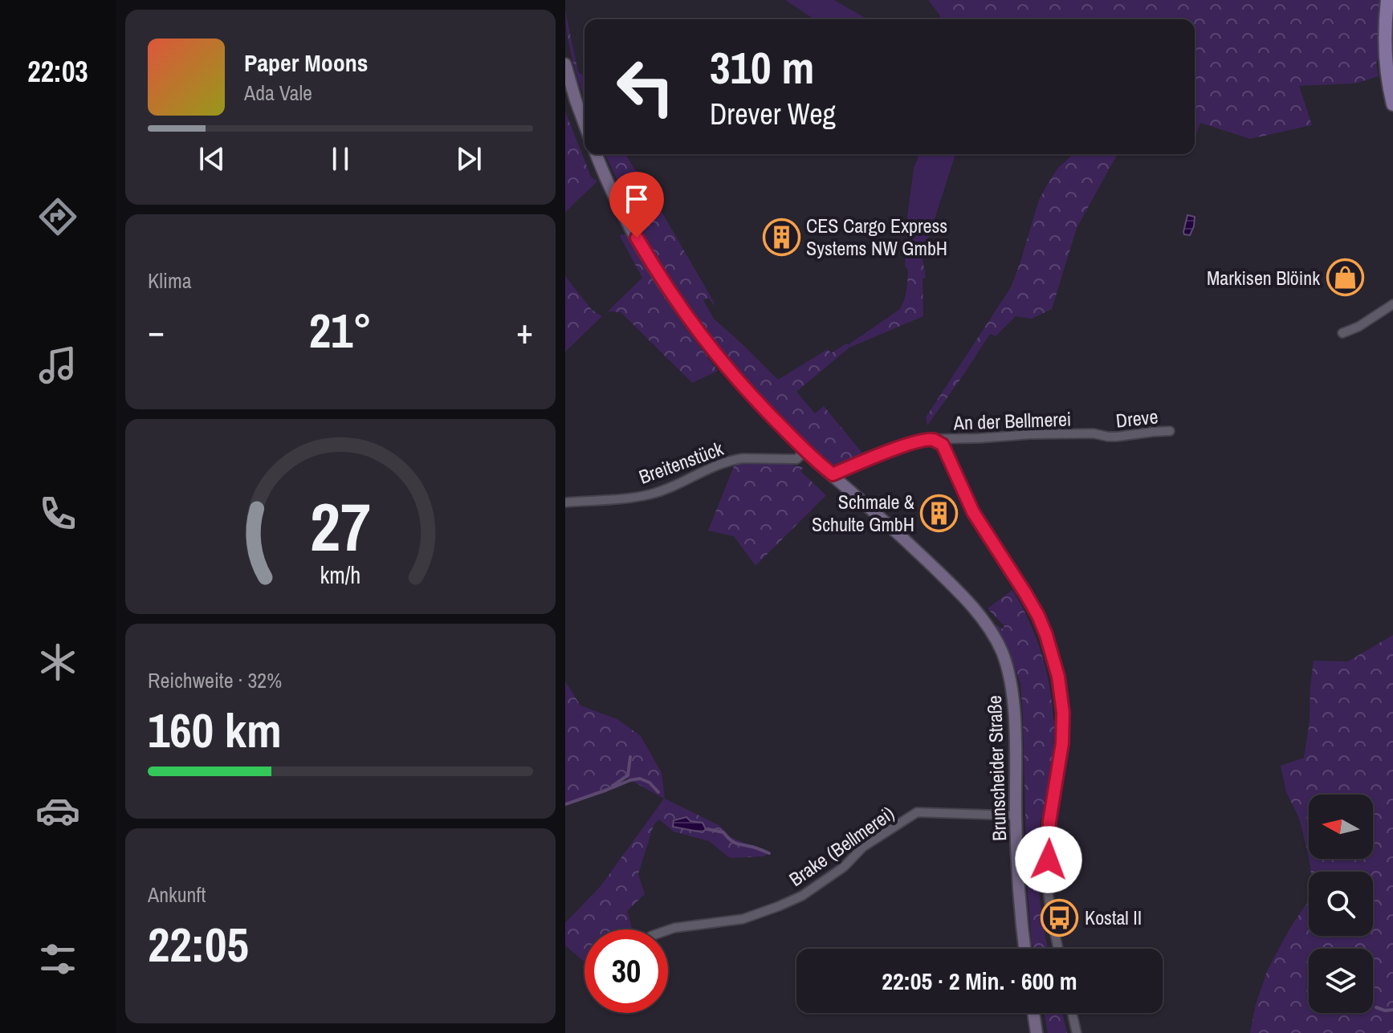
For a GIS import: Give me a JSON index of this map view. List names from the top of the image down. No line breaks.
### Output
{"streets":{"main road":["Brunscheider Straße"],"street":["Dreve","An der Bellmerei","Breitenstück","Brake (Bellmerei)"]},"crossings":[["Dreve","An der Bellmerei"],["Breitenstück","Brunscheider Straße"],["Brunscheider Straße","Brake (Bellmerei)"]],"places":{"building":["CES Cargo Express Systems NW GmbH","Schmale & Schulte GmbH"],"shop":["Markisen Blöink"],"bus stop":["Kostal II"]},"north":"left","page":{"tabs":"22:03","turn":["310 m","Drever Weg"],"song":["Paper Moons","Ada Vale"],"tile":["Klima",["Reichweite · 32%","160 km"],["Ankunft","22:05"]],"heat":["−","21°","+"],"limit":"30","trip":"22:05 · 2 Min. · 600 m","gauge":["27","km/h"]}}
